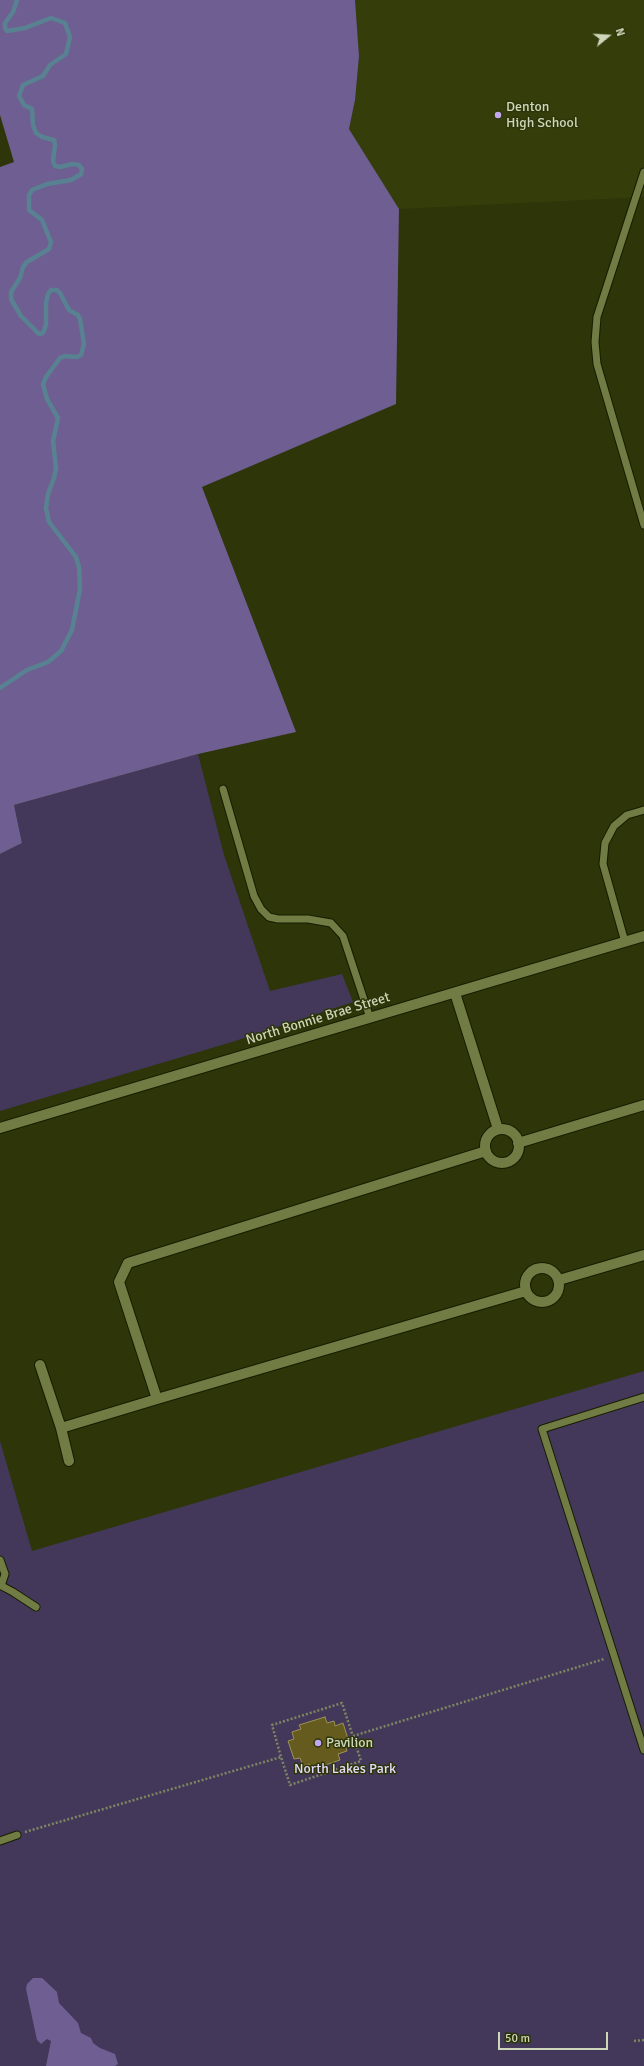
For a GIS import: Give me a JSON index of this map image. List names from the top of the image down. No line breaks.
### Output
{"streets":{"street":["North Bonnie Brae Street"]},"parks":["North Lakes Park"],"places":["Denton High School","Pavilion"],"scale_bar":"50 m","north":"right"}
